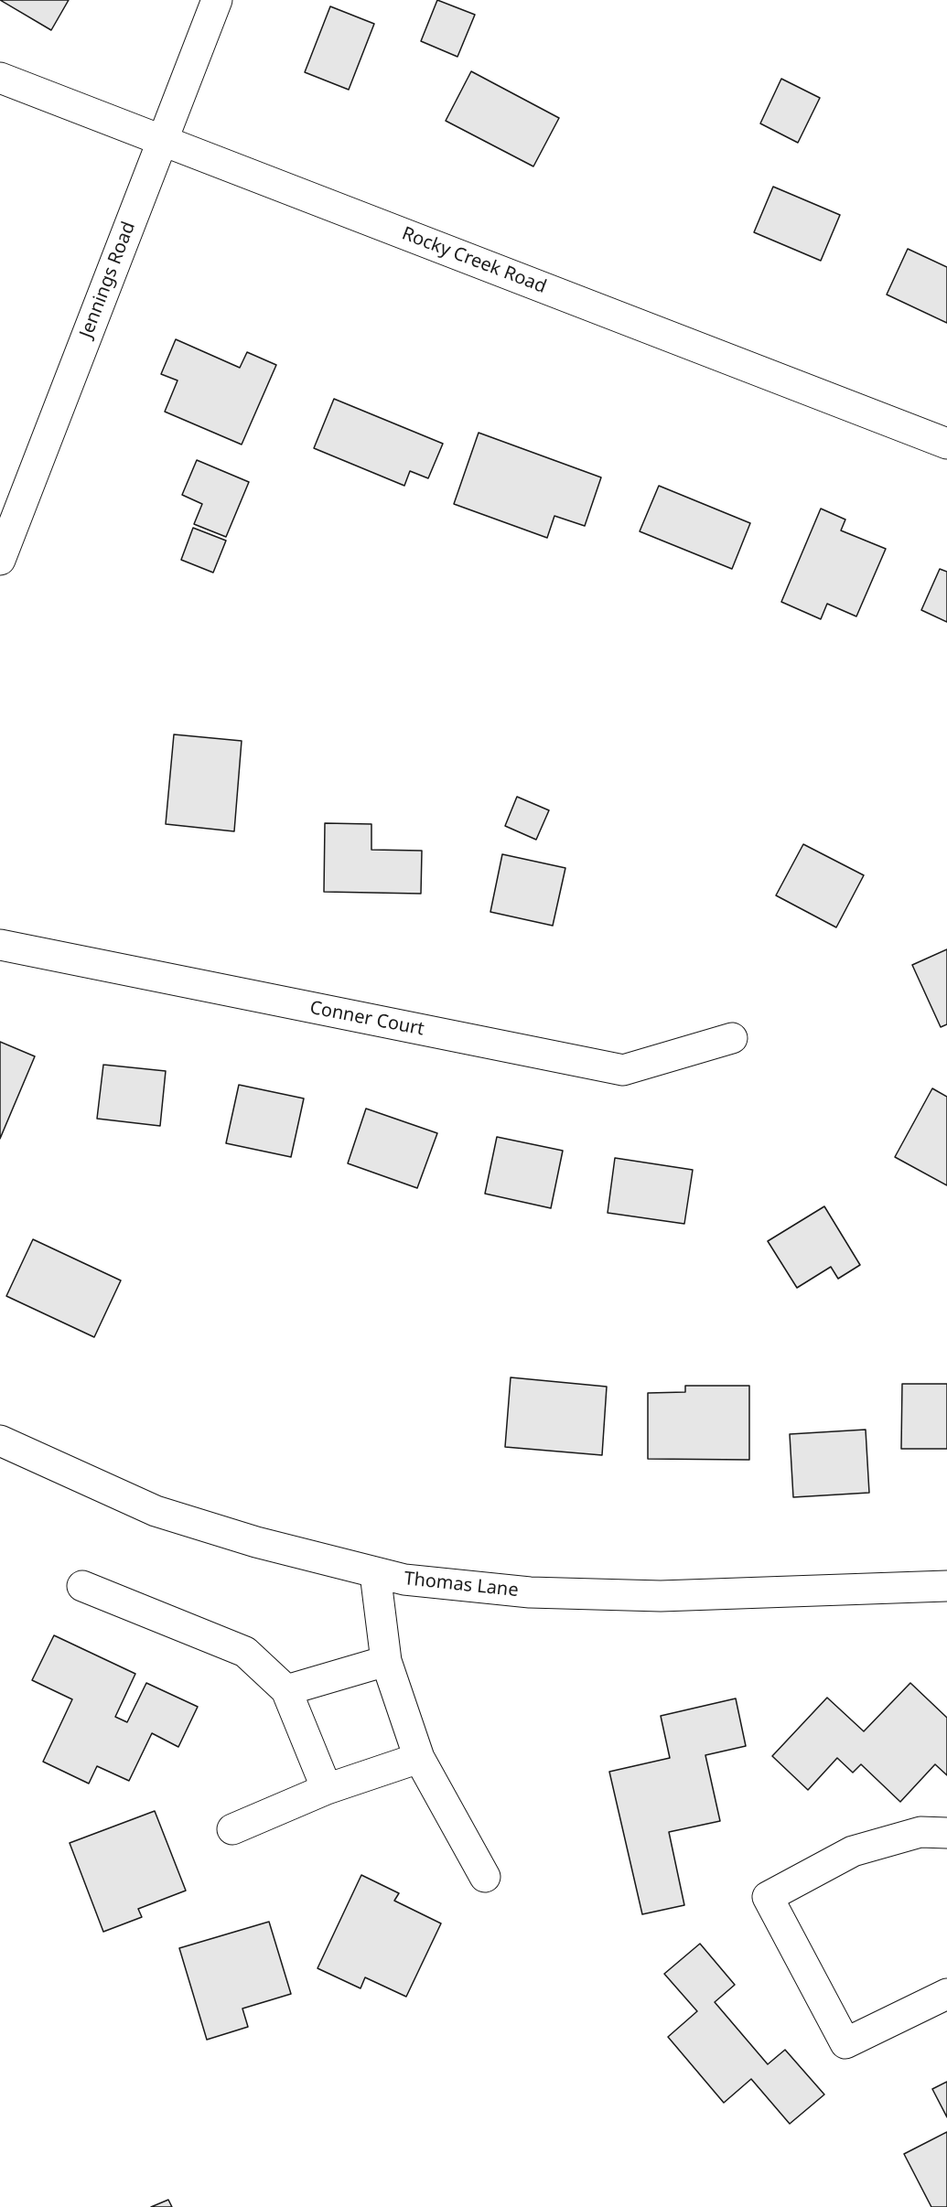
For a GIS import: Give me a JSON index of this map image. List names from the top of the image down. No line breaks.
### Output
{"streets":{"street":["Rocky Creek Road","Jennings Road","Conner Court","Thomas Lane"]},"crossings":[["Rocky Creek Road","Jennings Road"]]}
